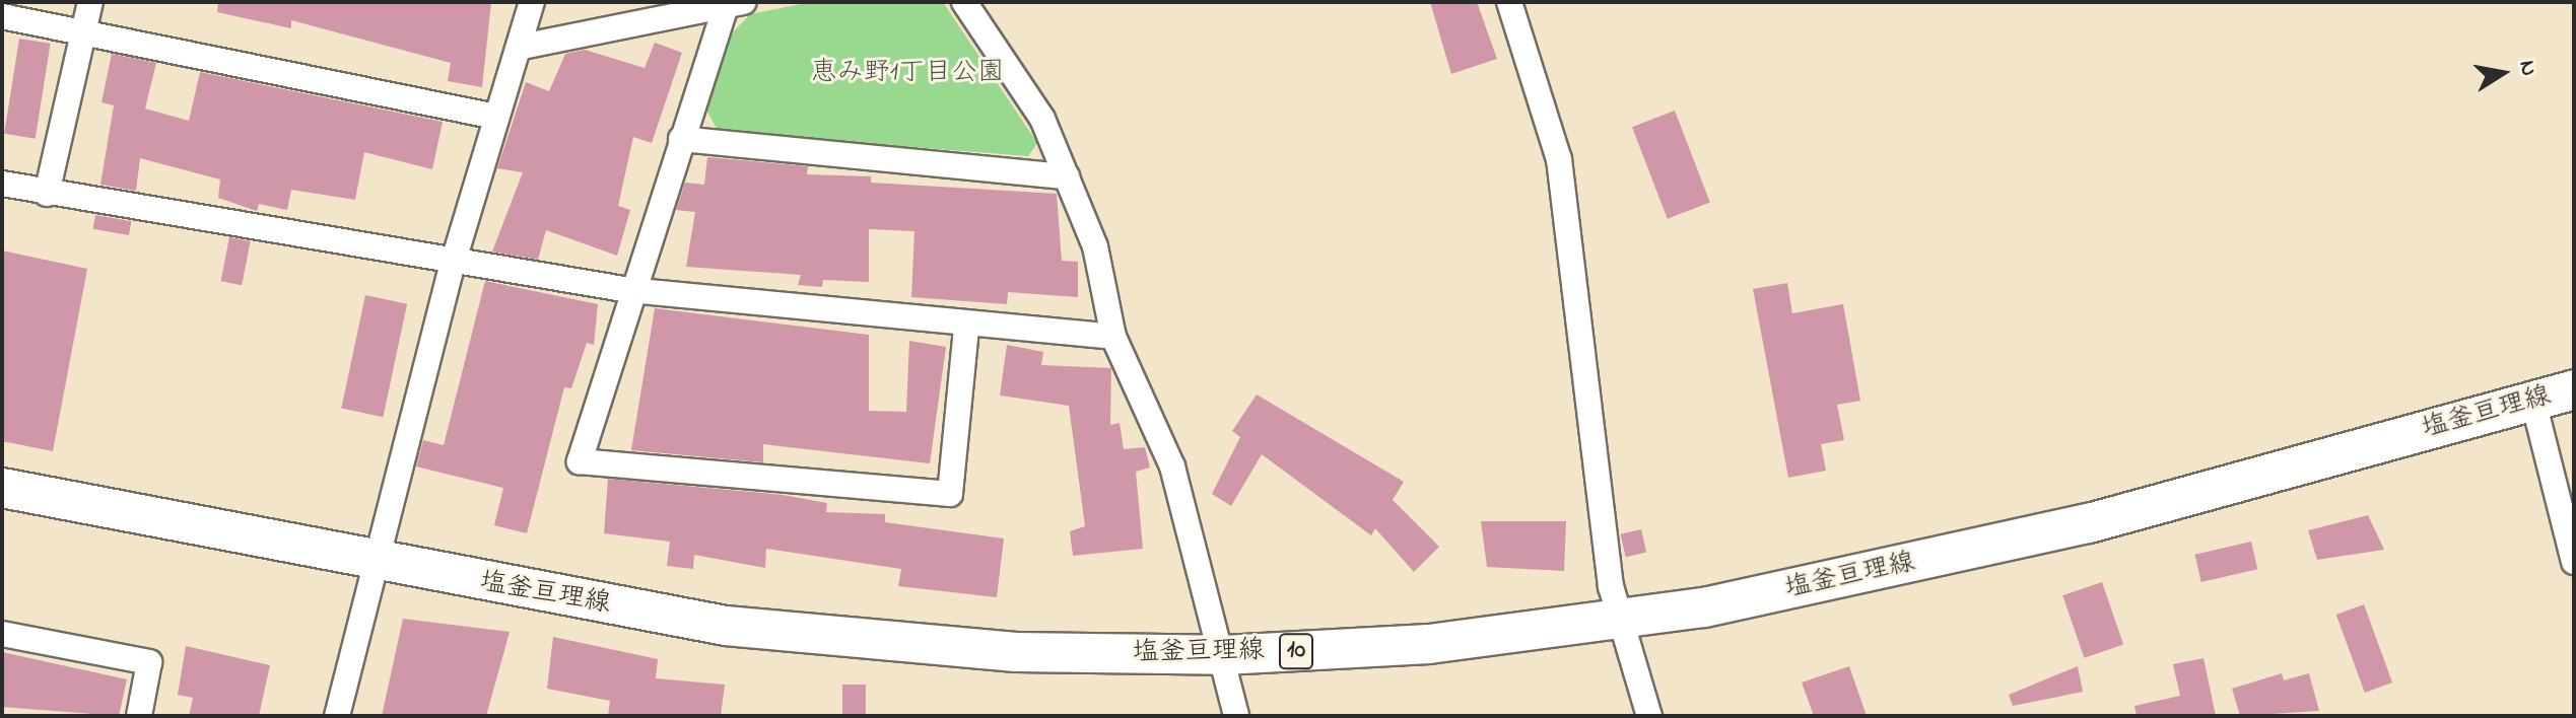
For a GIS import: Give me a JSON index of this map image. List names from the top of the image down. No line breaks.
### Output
{"streets":{"main road":["塩釜亘理線","10"]},"parks":["恵み野1丁目公園"],"north":"right"}
